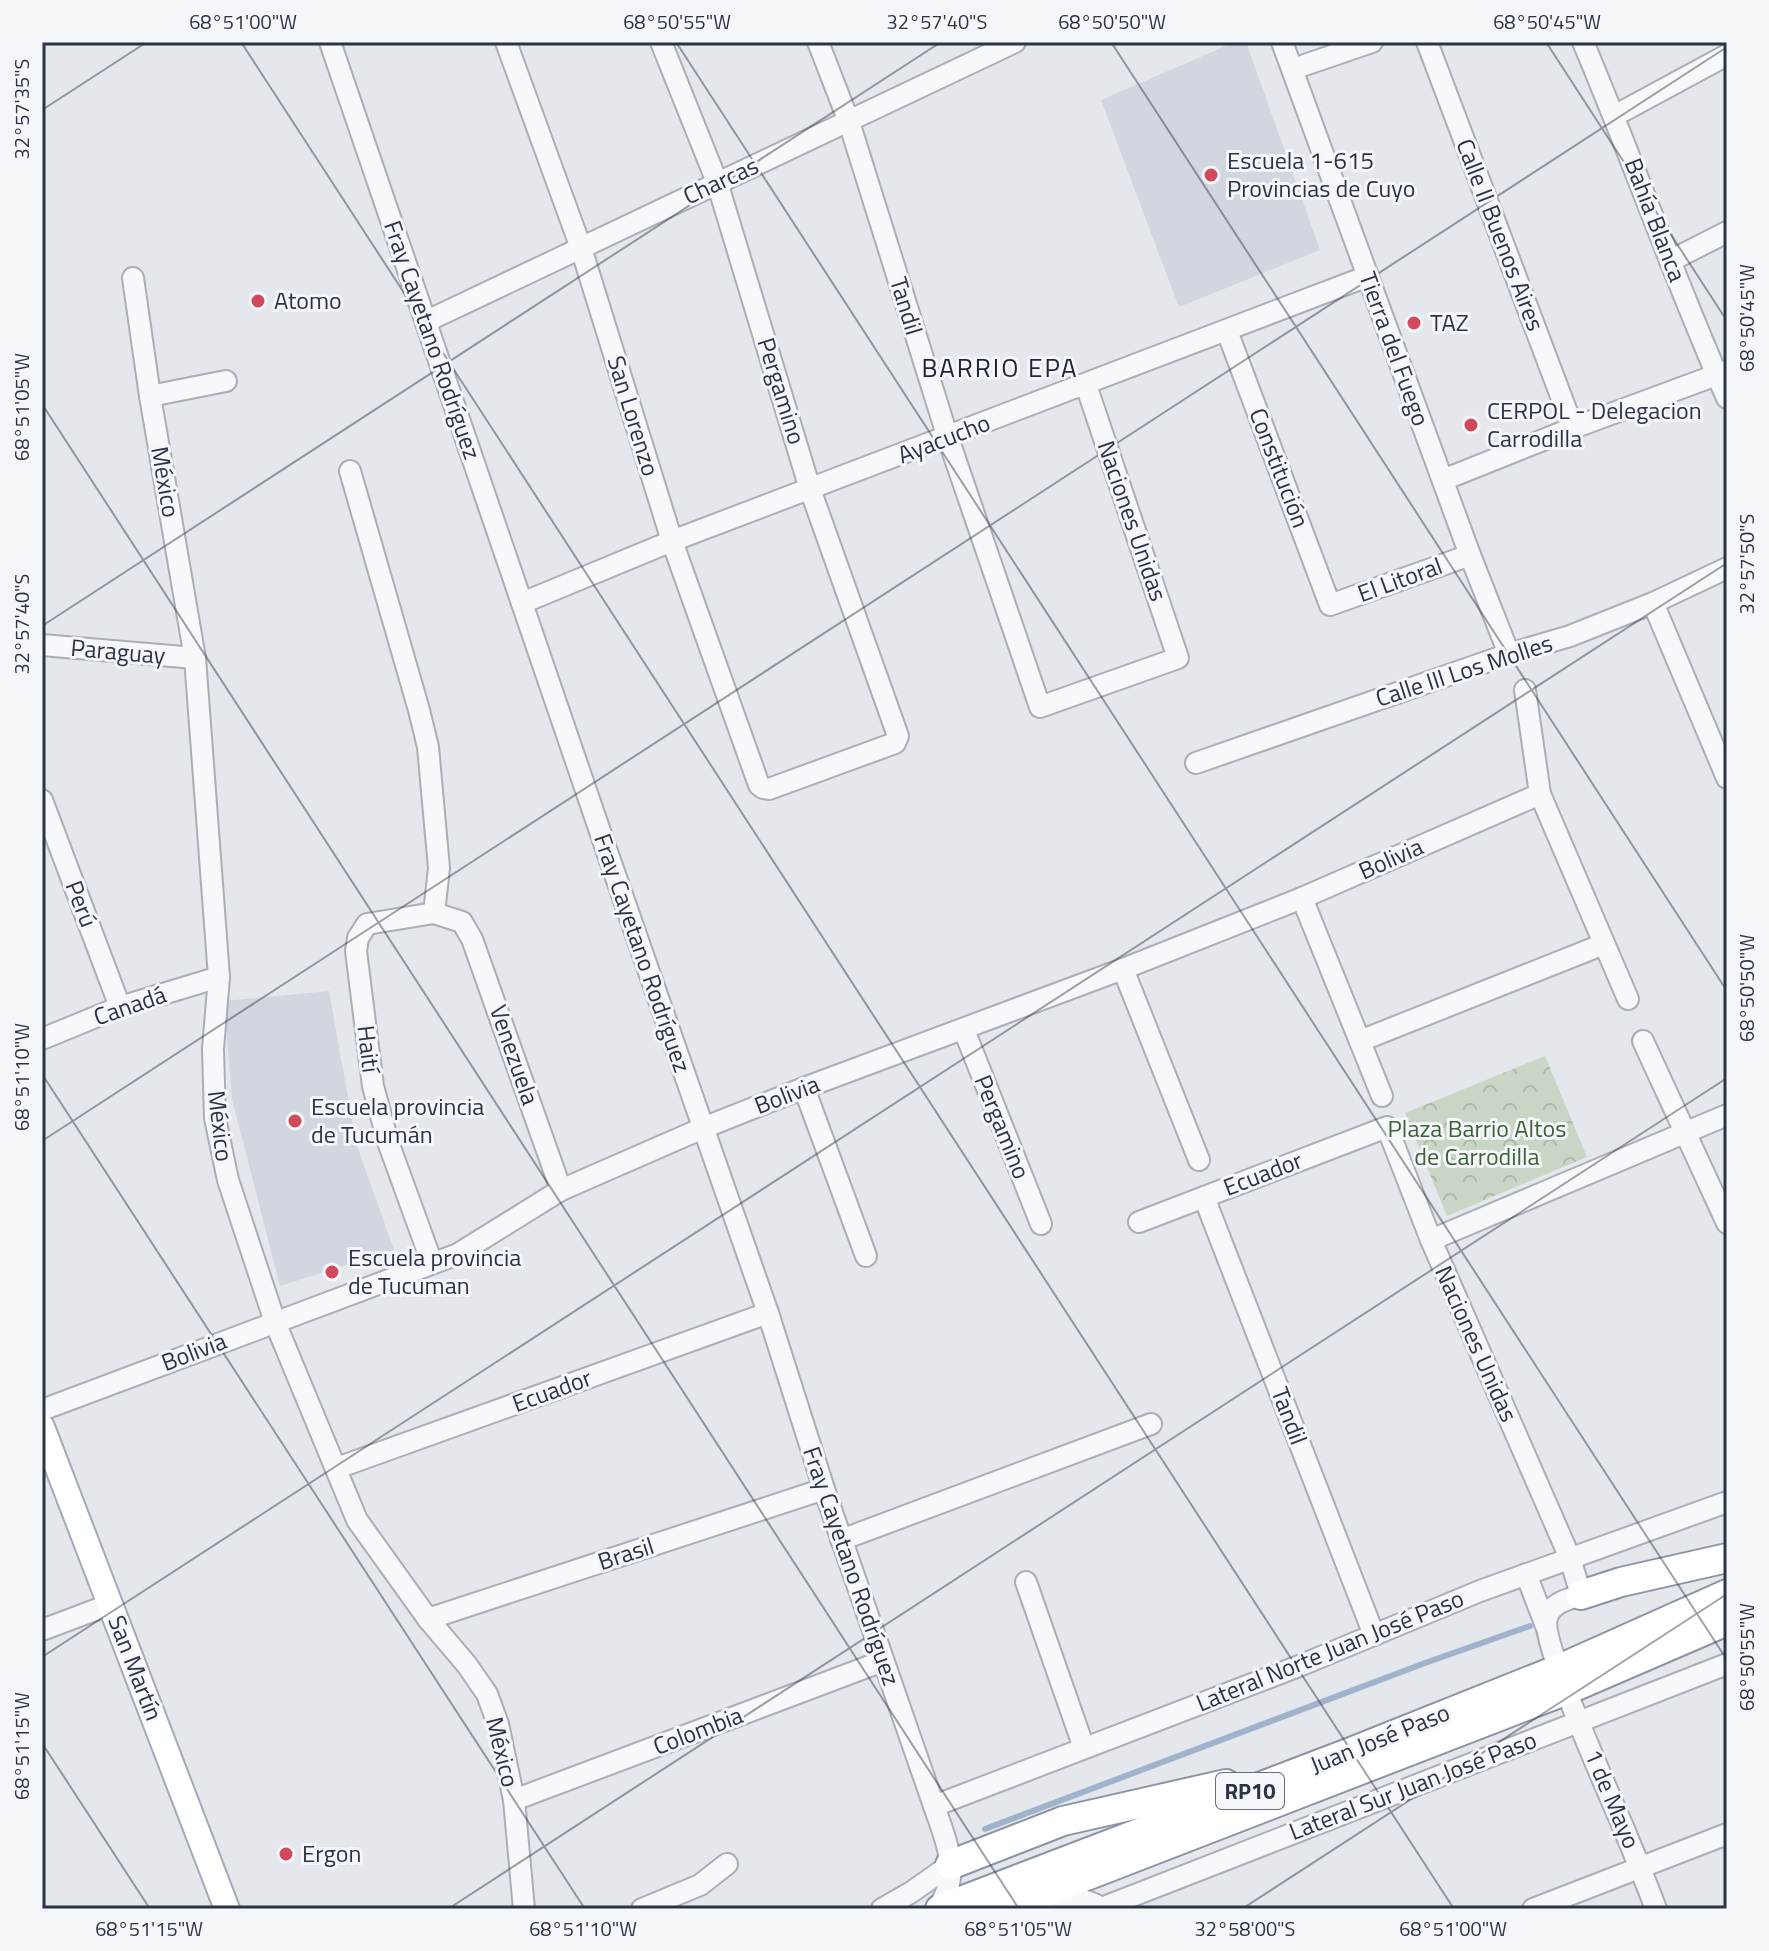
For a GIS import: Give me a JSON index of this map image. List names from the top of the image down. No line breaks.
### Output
{"streets":{"highway":["Juan José Paso","RP10"],"main road":["San Martín"],"street":["Charcas","Bahía Blanca","Calle II Buenos Aires","Tandil","Fray Cayetano Rodríguez","Tierra del Fuego","Pergamino","San Lorenzo","Ayacucho","Constitución","México","Naciones Unidas","El Litoral","Paraguay","Calle III Los Molles","Bolivia","Perú","Canadá","Haití","Venezuela","Ecuador","Brasil","Lateral Norte Juan José Paso","Colombia","Lateral Sur Juan José Paso","1 de Mayo"]},"crossings":[["Charcas","Tandil"],["Charcas","Fray Cayetano Rodríguez"],["Charcas","Pergamino"],["Charcas","San Lorenzo"],["Tandil","Ayacucho"],["Tandil","Naciones Unidas"],["Tandil","Ecuador"],["Tandil","Lateral Norte Juan José Paso"],["Fray Cayetano Rodríguez","Ayacucho"],["Fray Cayetano Rodríguez","Bolivia"],["Fray Cayetano Rodríguez","Ecuador"],["Fray Cayetano Rodríguez","Brasil"],["Fray Cayetano Rodríguez","Lateral Norte Juan José Paso"],["Fray Cayetano Rodríguez","Colombia"],["Tierra del Fuego","Ayacucho"],["Tierra del Fuego","El Litoral"],["Tierra del Fuego","Calle III Los Molles"],["Pergamino","San Lorenzo"],["Pergamino","Ayacucho"],["Pergamino","Bolivia"],["San Lorenzo","Ayacucho"],["Ayacucho","Constitución"],["Ayacucho","Naciones Unidas"],["Constitución","El Litoral"],["México","Paraguay"],["México","Bolivia"],["México","Canadá"],["México","Ecuador"],["México","Brasil"],["México","Colombia"],["Naciones Unidas","Ecuador"],["Naciones Unidas","Lateral Norte Juan José Paso"],["Bolivia","Haití"],["Bolivia","Venezuela"],["Perú","Canadá"],["Haití","Venezuela"],["Lateral Norte Juan José Paso","1 de Mayo"],["Juan José Paso","1 de Mayo"],["Lateral Sur Juan José Paso","1 de Mayo"]],"districts":["BARRIO EPA"],"parks":["Plaza Barrio Altos de Carrodilla"],"places":["Escuela 1-615 Provincias de Cuyo","Atomo","TAZ","CERPOL - Delegacion Carrodilla","Escuela provincia de Tucumán","Escuela provincia de Tucuman","Ergon"],"coordinates":["68°51'00\"W","68°50'55\"W","32°57'40\"S","68°50'50\"W","68°50'45\"W","32°57'35\"S","68°51'05\"W","32°57'50\"S","68°51'10\"W","68°51'15\"W","32°58'00\"S"]}
